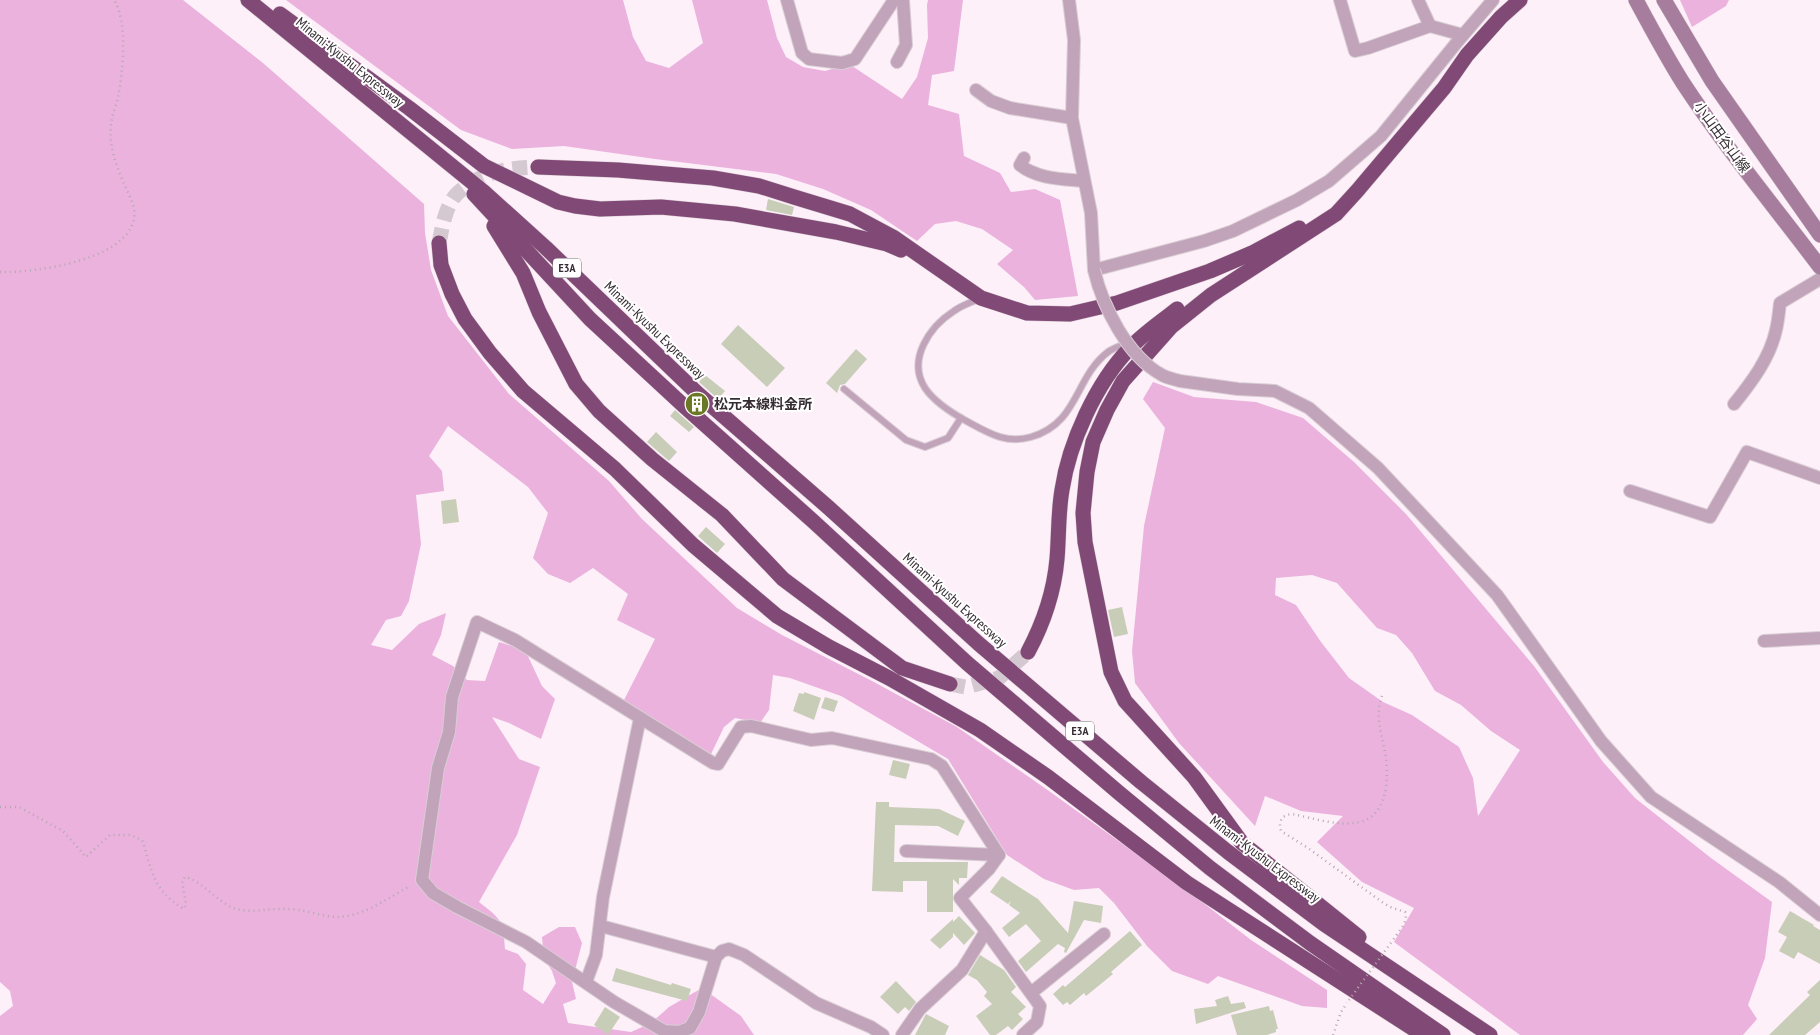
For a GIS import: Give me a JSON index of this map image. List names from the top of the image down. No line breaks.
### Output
{"streets":{"highway":["Minami-Kyushu Expressway","E3A"],"main road":["小山田谷山線"]},"places":{"building":["松元本線料金所"]}}
